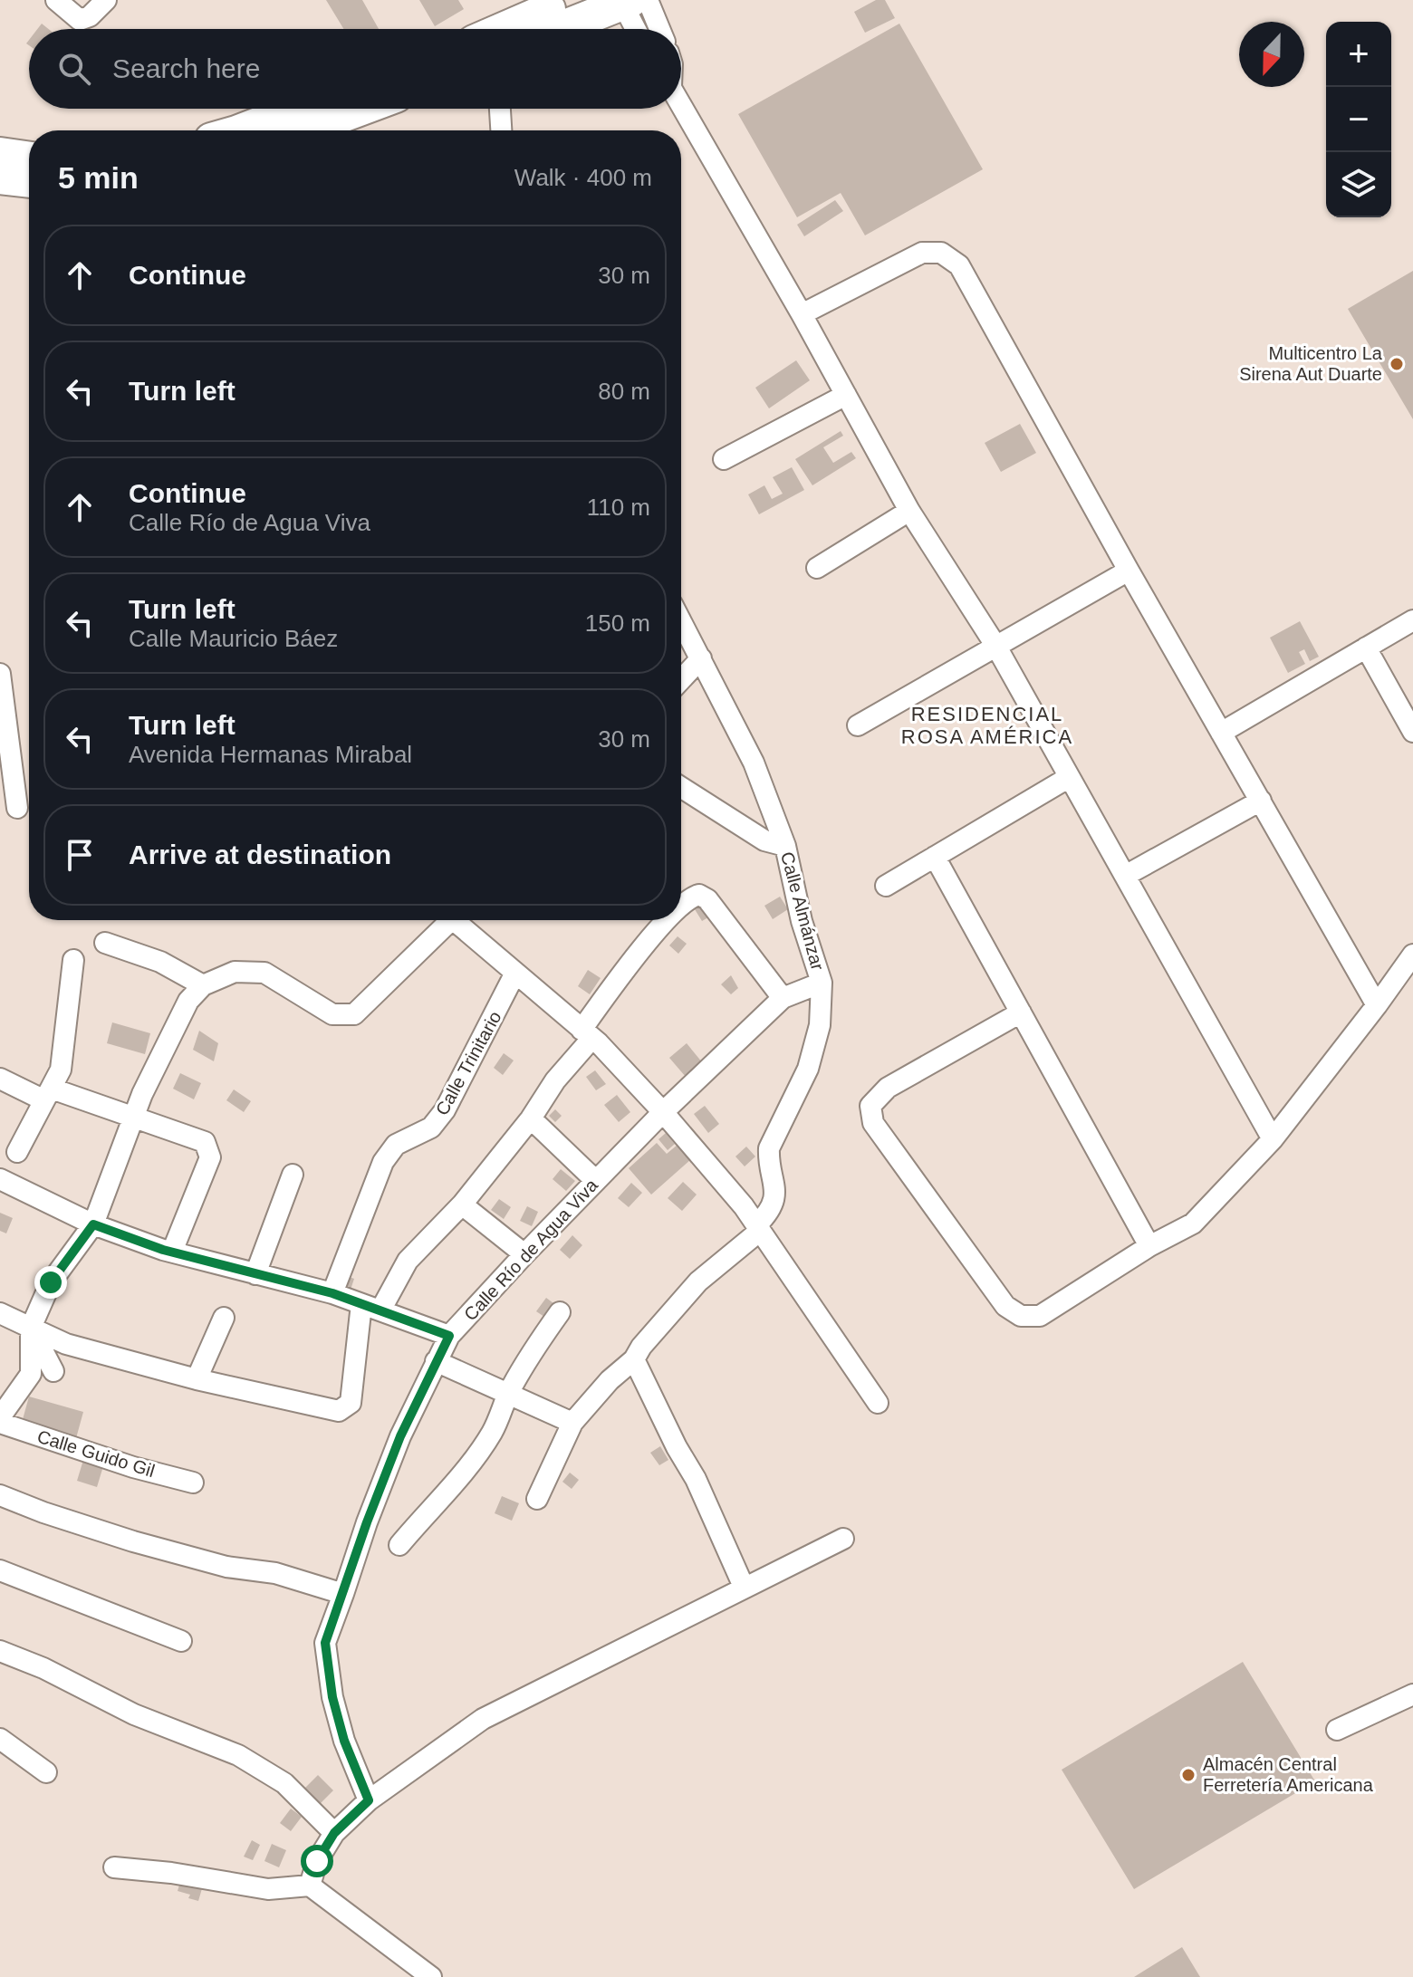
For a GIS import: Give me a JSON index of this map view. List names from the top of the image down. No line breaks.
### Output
{"streets":{"street":["Calle Almánzar","Calle Trinitario","Calle Río de Agua Viva","Calle Guido Gil"]},"crossings":[["Calle Almánzar","Calle Río de Agua Viva"]],"districts":["RESIDENCIAL ROSA AMÉRICA"],"places":["Multicentro La Sirena Aut Duarte","Almacén Central Ferretería Americana"],"north":"bottom","page":{"map_buttons":["+","−"],"search":"Search here","heading":["5 min","Walk · 400 m"],"list":[["Continue","30 m"],["Turn left","80 m"],["Continue","Calle Río de Agua Viva","110 m"],["Turn left","Calle Mauricio Báez","150 m"],["Turn left","Avenida Hermanas Mirabal","30 m"],"Arrive at destination"]}}
